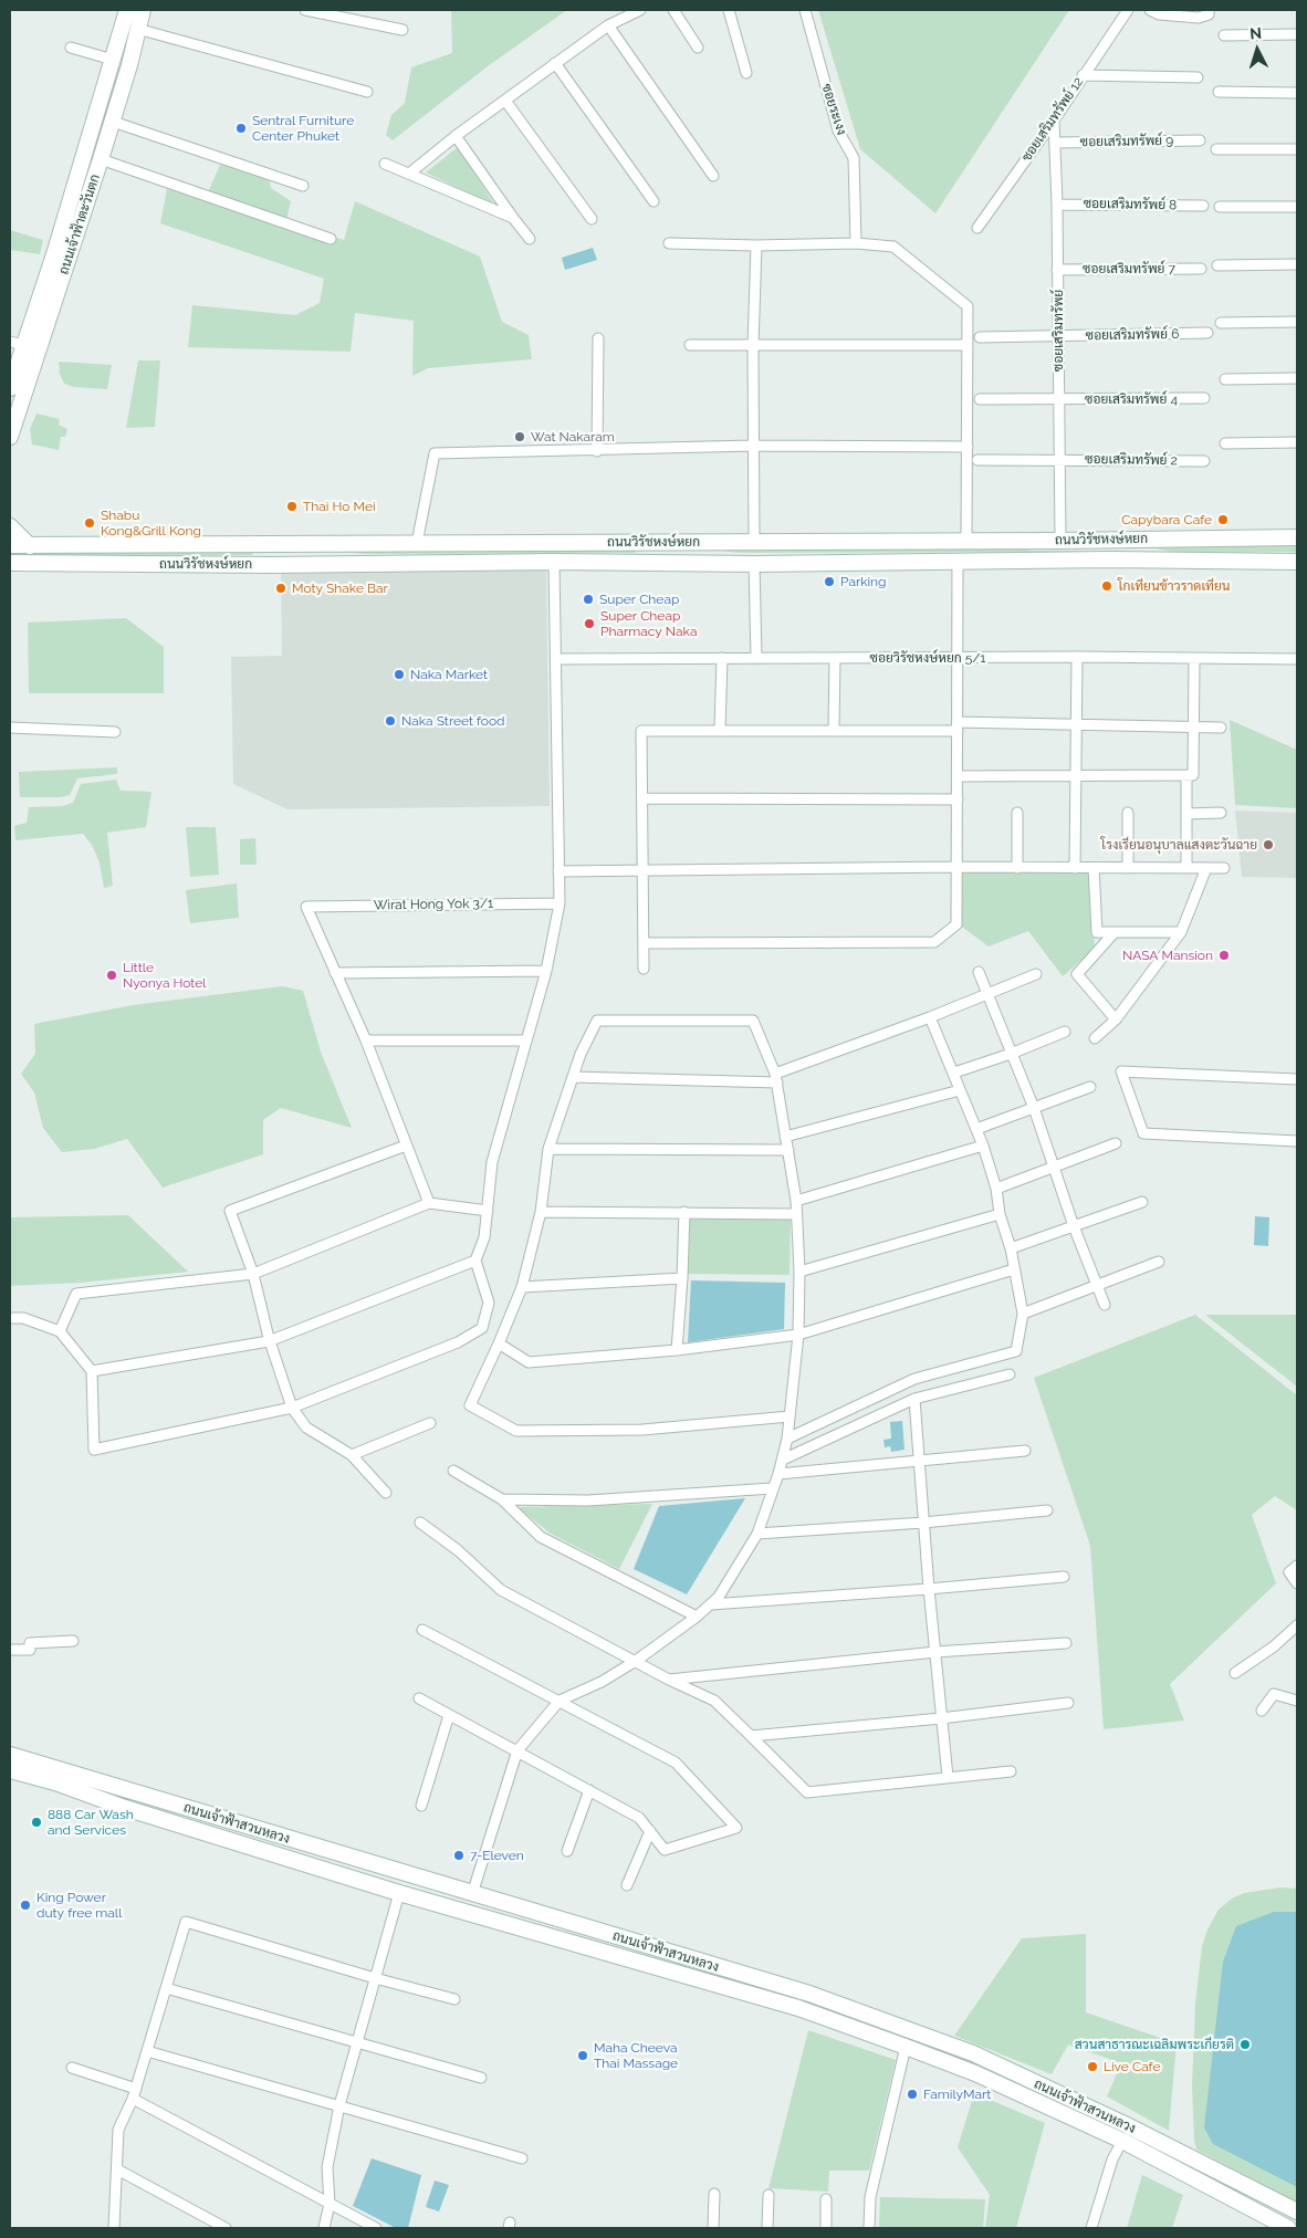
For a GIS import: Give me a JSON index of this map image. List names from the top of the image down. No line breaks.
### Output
{"streets":{"main road":["ถนนเจ้าฟ้าตะวันตก","ถนนวิรัชหงษ์หยก","ถนนเจ้าฟ้าสวนหลวง"],"street":["ซอยระเงง","ซอยเสริมทรัพย์ 12","ซอยเสริมทรัพย์ 9","ซอยเสริมทรัพย์ 8","ซอยเสริมทรัพย์ 7","ซอยเสริมทรัพย์","ซอยเสริมทรัพย์ 6","ซอยเสริมทรัพย์ 4","ซอยเสริมทรัพย์ 2","ซอยวิรัชหงษ์หยก 5/1","Wirat Hong Yok 3/1"]},"crossings":[["ซอยเสริมทรัพย์ 12","ซอยเสริมทรัพย์"],["ซอยเสริมทรัพย์ 9","ซอยเสริมทรัพย์"],["ซอยเสริมทรัพย์ 8","ซอยเสริมทรัพย์"],["ซอยเสริมทรัพย์ 7","ซอยเสริมทรัพย์"],["ซอยเสริมทรัพย์","ซอยเสริมทรัพย์ 6"],["ซอยเสริมทรัพย์","ซอยเสริมทรัพย์ 4"],["ซอยเสริมทรัพย์","ซอยเสริมทรัพย์ 2"],["ซอยเสริมทรัพย์","ถนนวิรัชหงษ์หยก"]],"places":["Sentral Furniture Center Phuket","Wat Nakaram","Thai Ho Mei","Capybara Cafe","Shabu Kong&Grill Kong","Parking","โกเทียนข้าวราดเทียน","Moty Shake Bar","Super Cheap","Super Cheap Pharmacy Naka","Naka Market","Naka Street food","โรงเรียนอนุบาลแสงตะวันฉาย","NASA Mansion","Little Nyonya Hotel","888 Car Wash and Services","7-Eleven","King Power duty free mall","สวนสาธารณะเฉลิมพระเกียรติ","Maha Cheeva Thai Massage","Live Cafe","FamilyMart"],"north":"top"}
